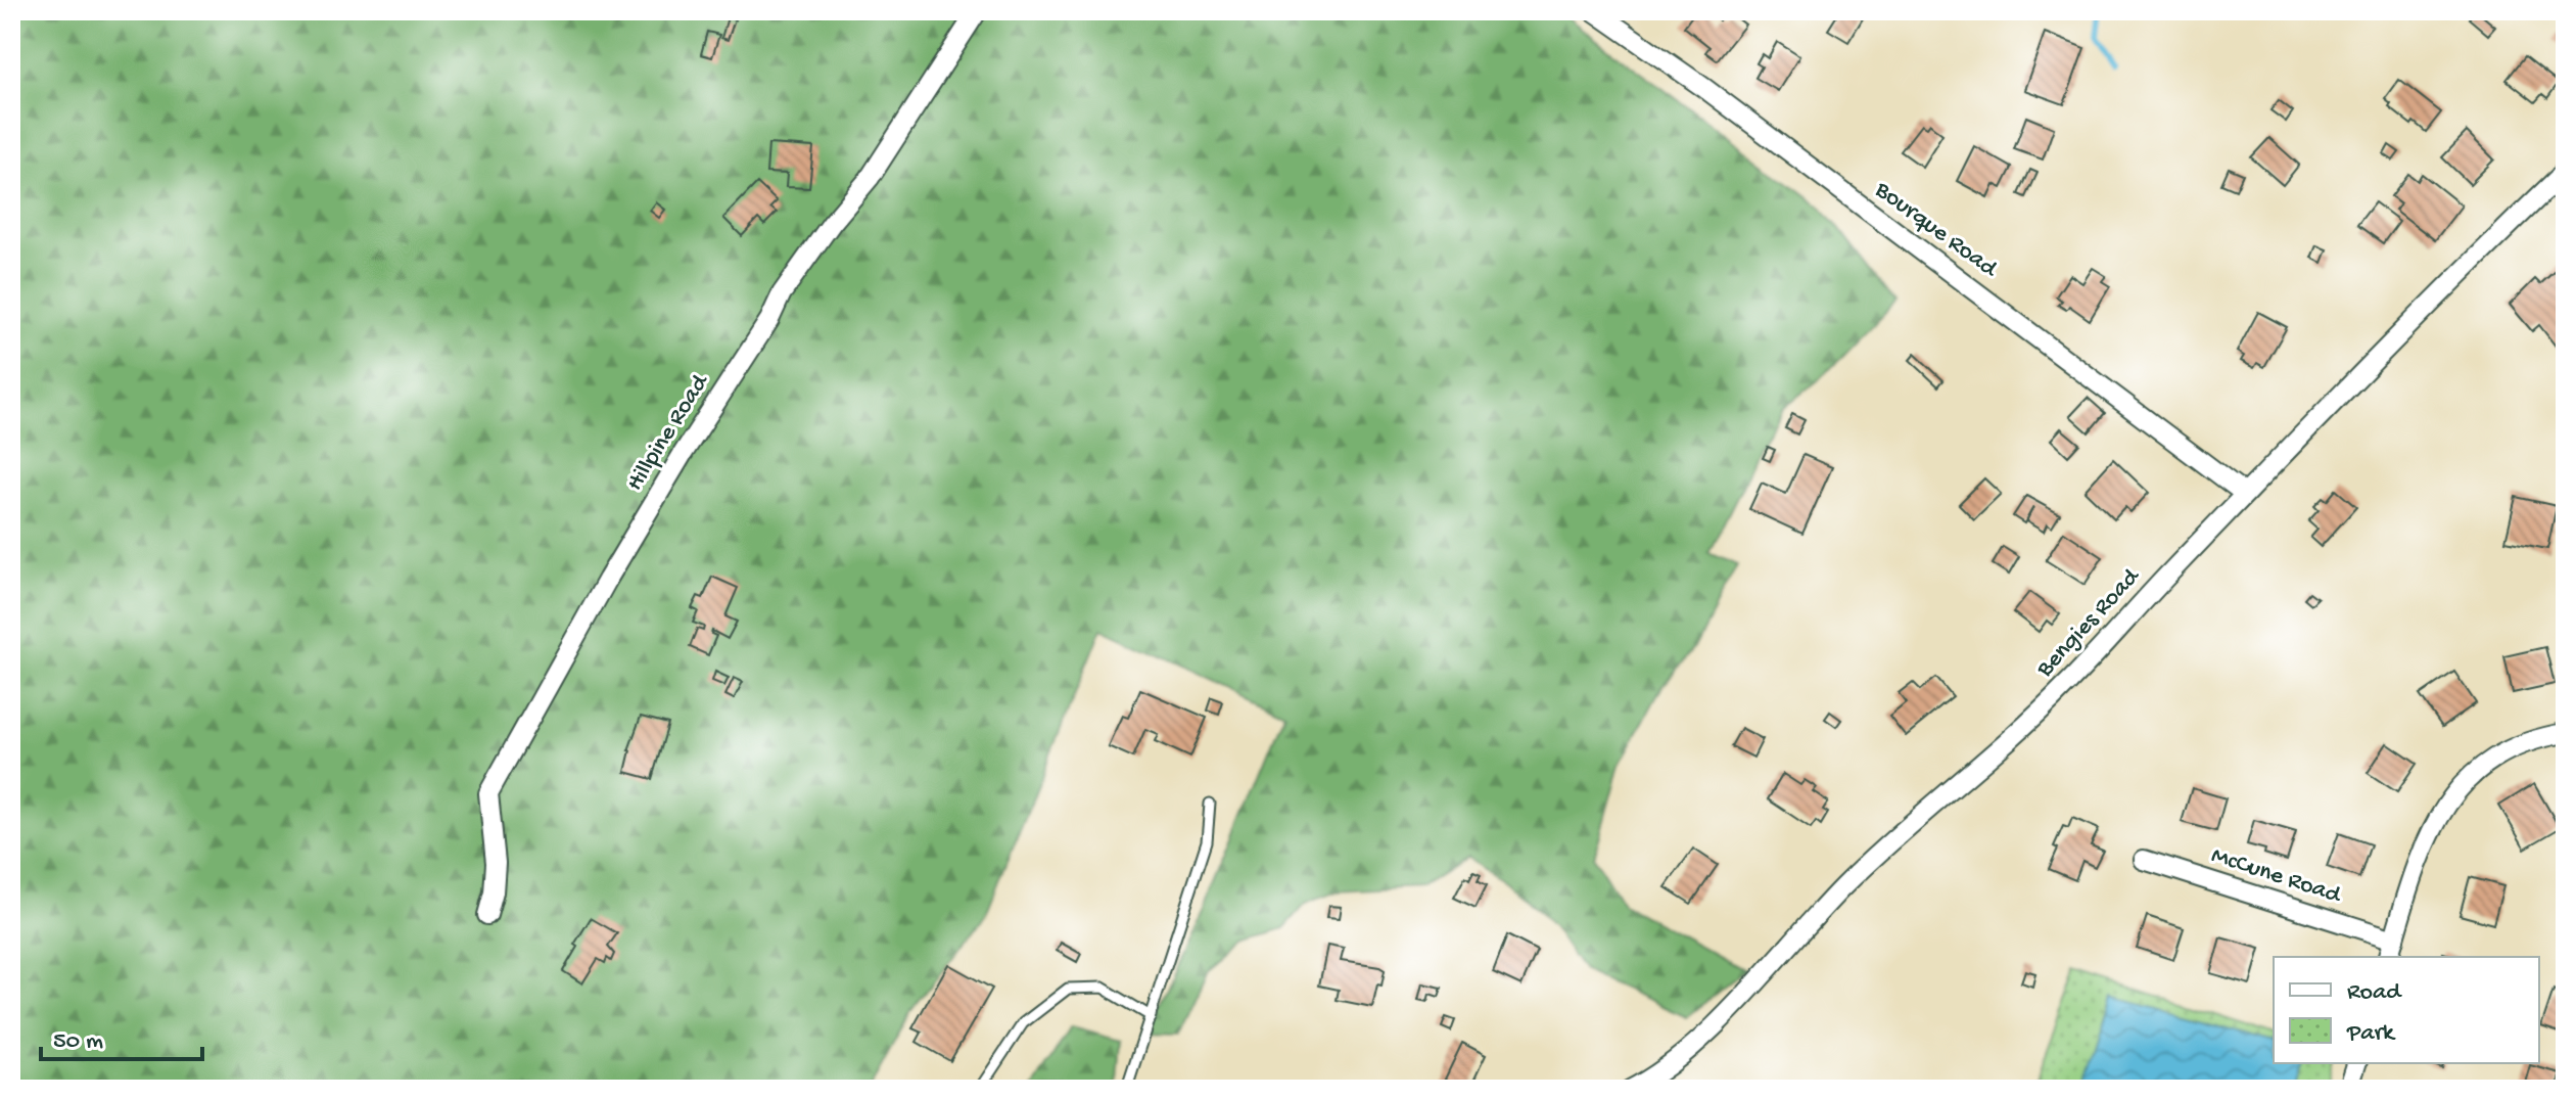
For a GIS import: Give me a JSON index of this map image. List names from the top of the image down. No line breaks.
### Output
{"streets":{"street":["Bourque Road","Hillpine Road","Bengies Road","McCune Road"]},"crossings":[["Bourque Road","Bengies Road"]],"legend":["Road","Park"],"scale_bar":"50 m"}
